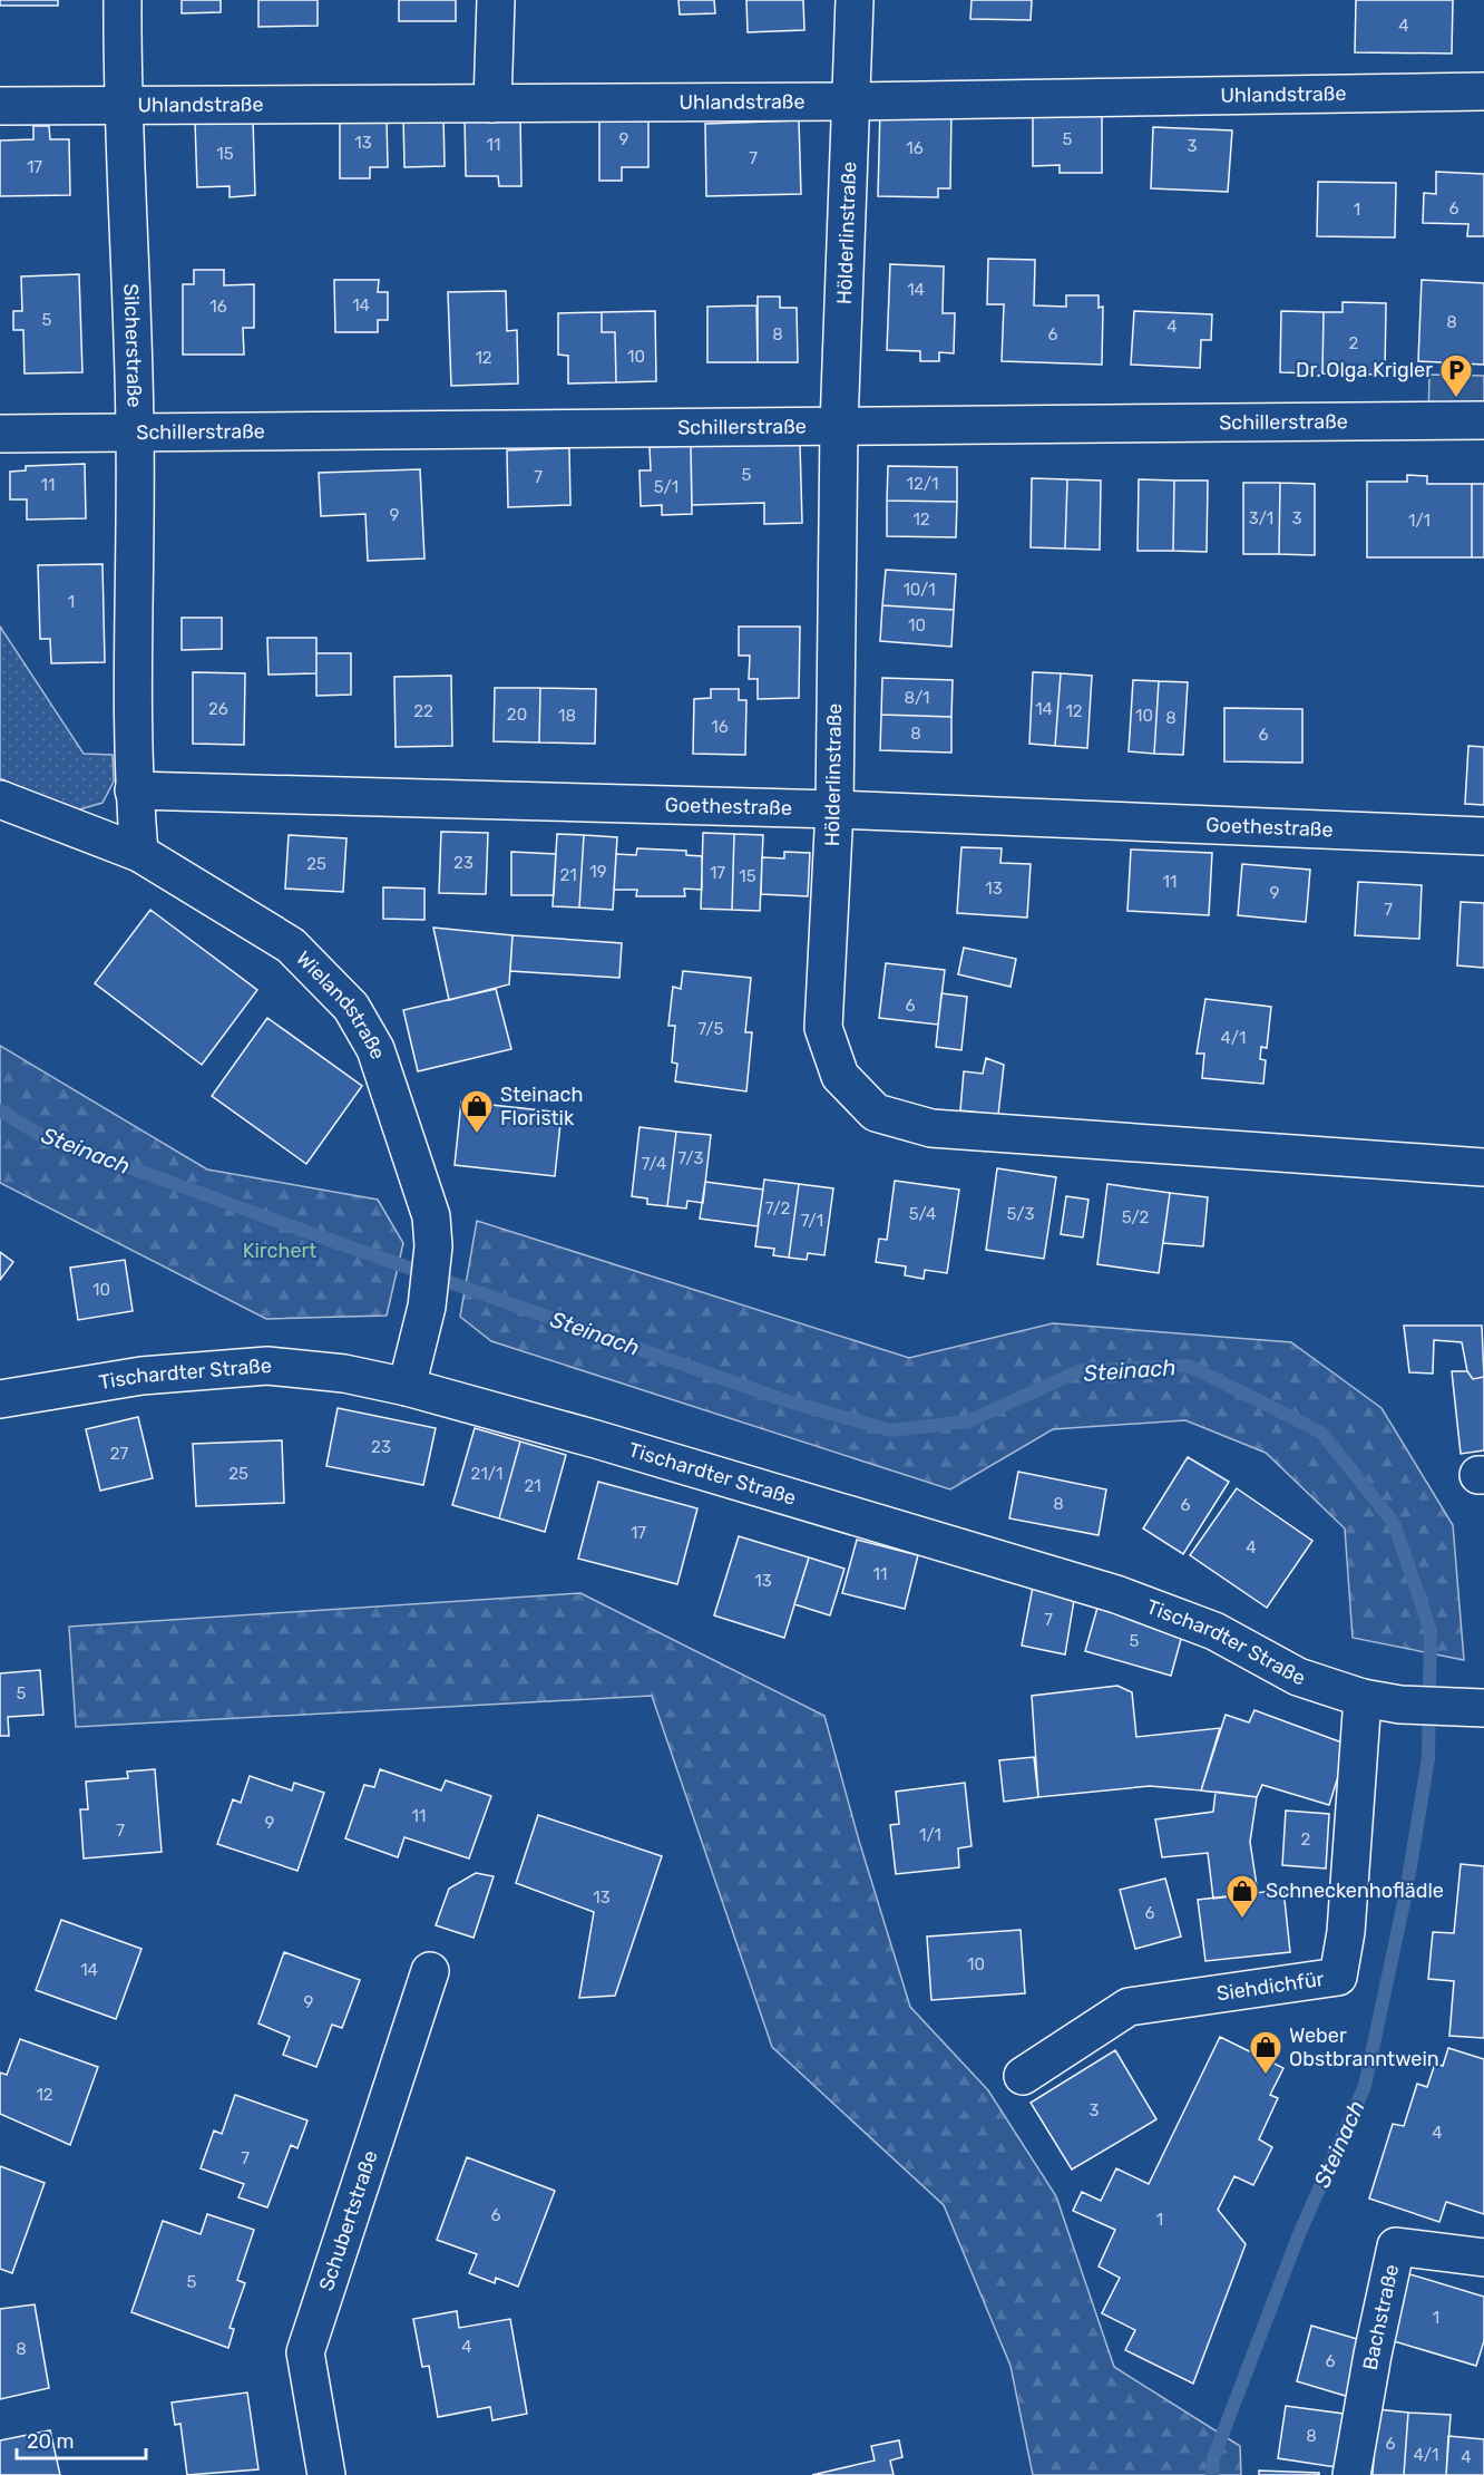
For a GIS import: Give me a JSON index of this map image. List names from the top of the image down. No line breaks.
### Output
{"streets":{"street":["Uhlandstraße","Hölderlinstraße","Silcherstraße","Schillerstraße","Goethestraße","Wielandstraße","Tischardter Straße","Siehdichfür","Schubertstraße","Bachstraße"]},"crossings":[["Uhlandstraße","Hölderlinstraße"],["Uhlandstraße","Silcherstraße"],["Hölderlinstraße","Schillerstraße"],["Hölderlinstraße","Goethestraße"],["Silcherstraße","Schillerstraße"],["Silcherstraße","Goethestraße"],["Silcherstraße","Wielandstraße"],["Wielandstraße","Tischardter Straße"],["Tischardter Straße","Siehdichfür"]],"water":["Steinach"],"parks":["Kirchert"],"places":{"parking":["Dr. Olga Krigler"],"shop":["Steinach Floristik","Schneckenhoflädle","Weber Obstbranntwein"]},"house_numbers":["4","9","5","13","11","3","16","15","7","17","6","1","14","14","16","5","8","4","8","6","2","10","12","5","7","12/1","11","5/1","9","3/1","3","12","1/1","10/1","1","10","8/1","26","14","22","12","20","18","10","8","16","8","6","23","25","19","17","21","15","11","13","9","7","6","7/5","4/1","7/3","7/4","7/2","5/4","5/3","5/2","7/1","10","23","27","25","21/1","21","8","6","17","4","11","13","7","5","5","11","9","7","1/1","2","13","6","10","14","9","12","3","4","7","6","1","5","1","4","8","6","8","6","4/1","4"],"scale_bar":"20 m"}
